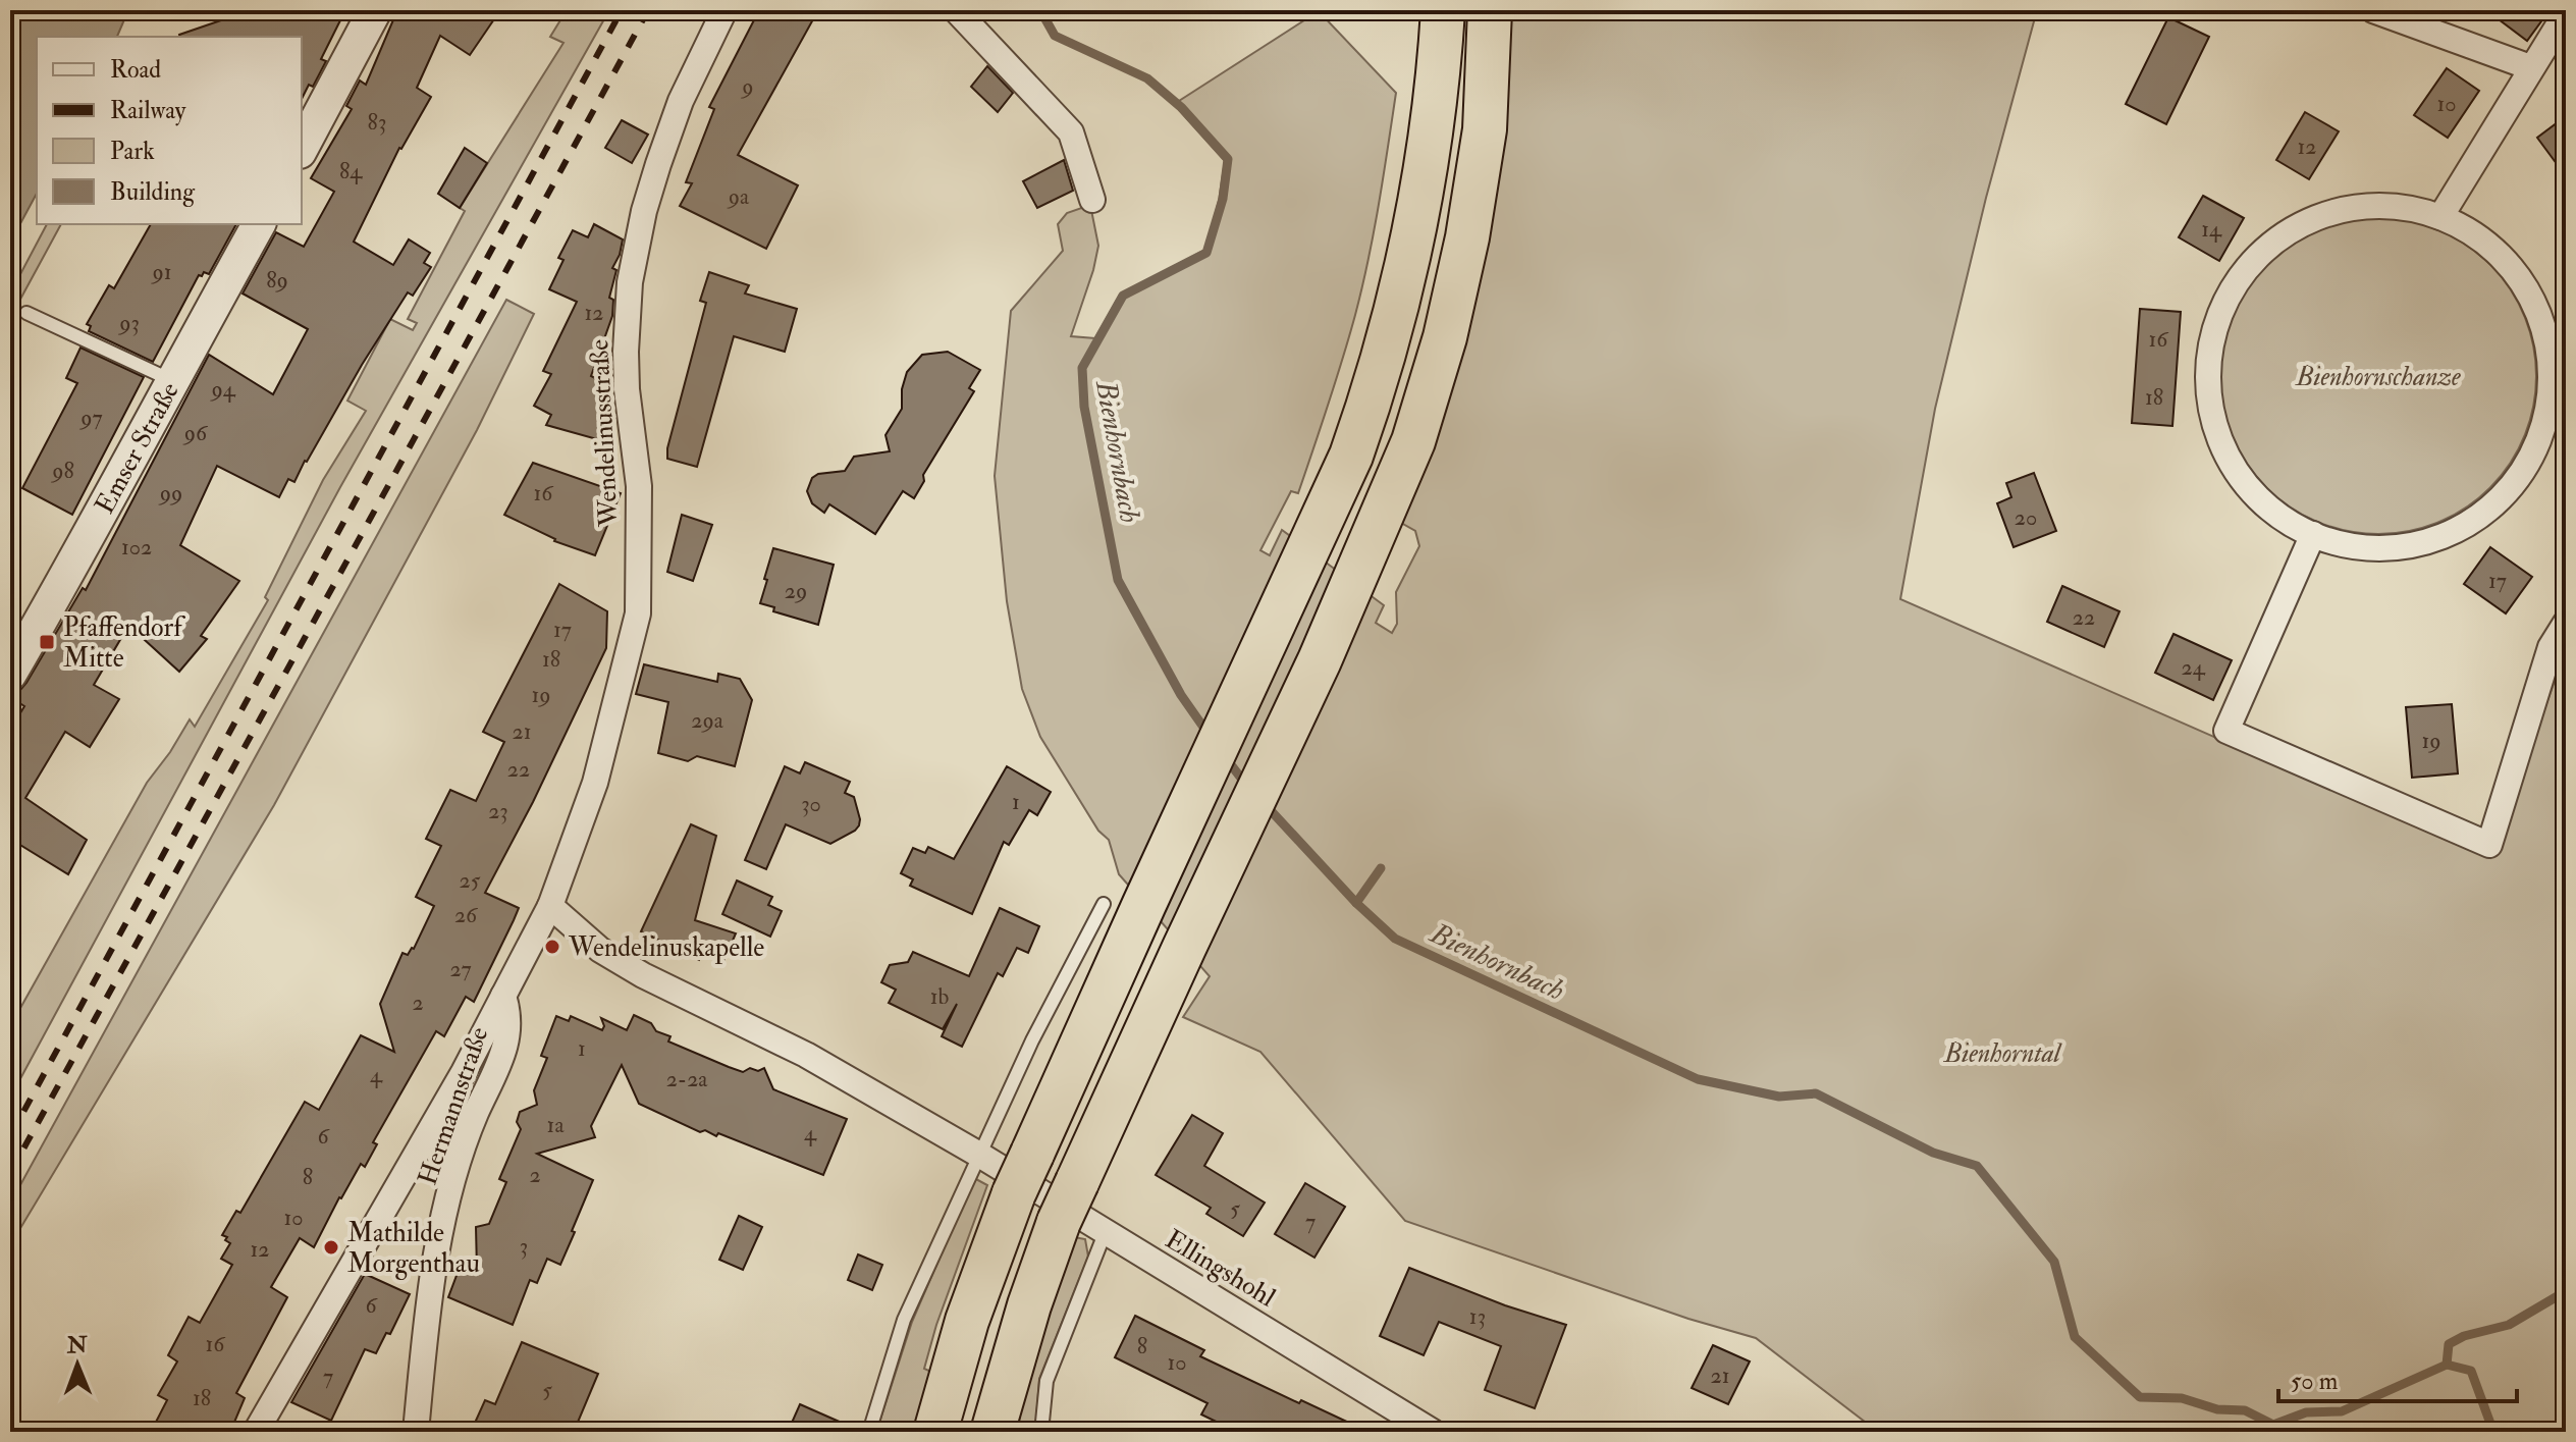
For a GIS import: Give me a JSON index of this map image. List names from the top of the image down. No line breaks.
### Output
{"streets":{"street":["Wendelinusstraße","Emser Straße","Hermannstraße","Ellingshohl"]},"crossings":[["Wendelinusstraße","Hermannstraße"],["Wendelinusstraße","Ellingshohl"],["Hermannstraße","Ellingshohl"]],"water":["Bienhornbach"],"parks":["Bienhornschanze","Bienhorntal"],"places":{"transit":["Pfaffendorf Mitte"],"other":["Wendelinuskapelle","Mathilde Morgenthau"]},"house_numbers":["9","10","83","12","84","9a","14","91","89","12","93","16","94","18","97","96","98","99","16","20","102","17","29","22","17","18","24","19","29a","21","19","22","1","30","23","25","26","27","1b","2","1","4","2-2a","1a","4","6","2","8","5","10","7","3","12","6","13","16","8","10","21","7","5","18"],"legend":["Road","Railway","Park","Building"],"scale_bar":"50 m","north":"top"}
